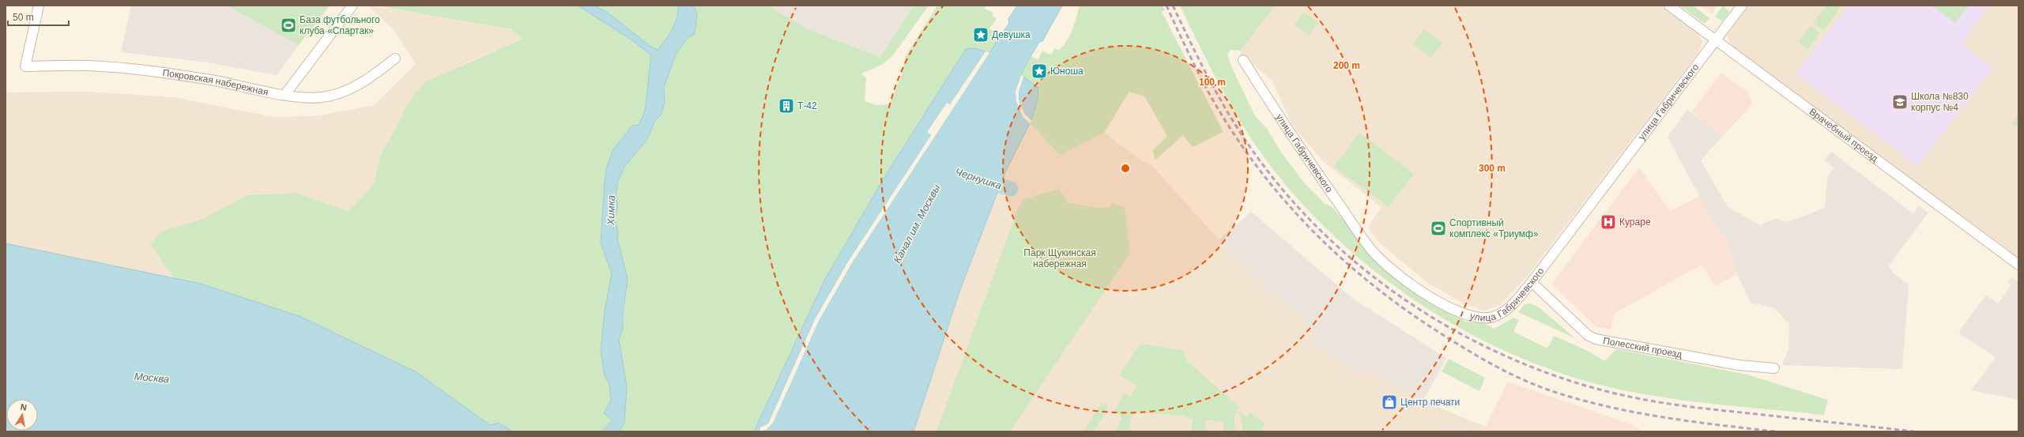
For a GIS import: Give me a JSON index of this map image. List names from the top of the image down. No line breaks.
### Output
{"streets":{"street":["Покровская набережная","улица Габричевского","Врачебный проезд","Полесский проезд"]},"crossings":[["улица Габричевского","Врачебный проезд"],["улица Габричевского","Полесский проезд"]],"water":["Чернушка","Химка","Канал им. Москвы","Москва"],"parks":["Парк Щукинская набережная"],"places":{"sports":["База футбольного клуба «Спартак»","Спортивный комплекс «Триумф»"],"place":["Девушка","Юноша"],"school or university":["Школа №830 корпус №4"],"building":["Т-42"],"hospital":["Кураре"],"shop":["Центр печати"]},"scale_bar":"50 m","north":"top","rings":["200 m","100 m","300 m"]}
